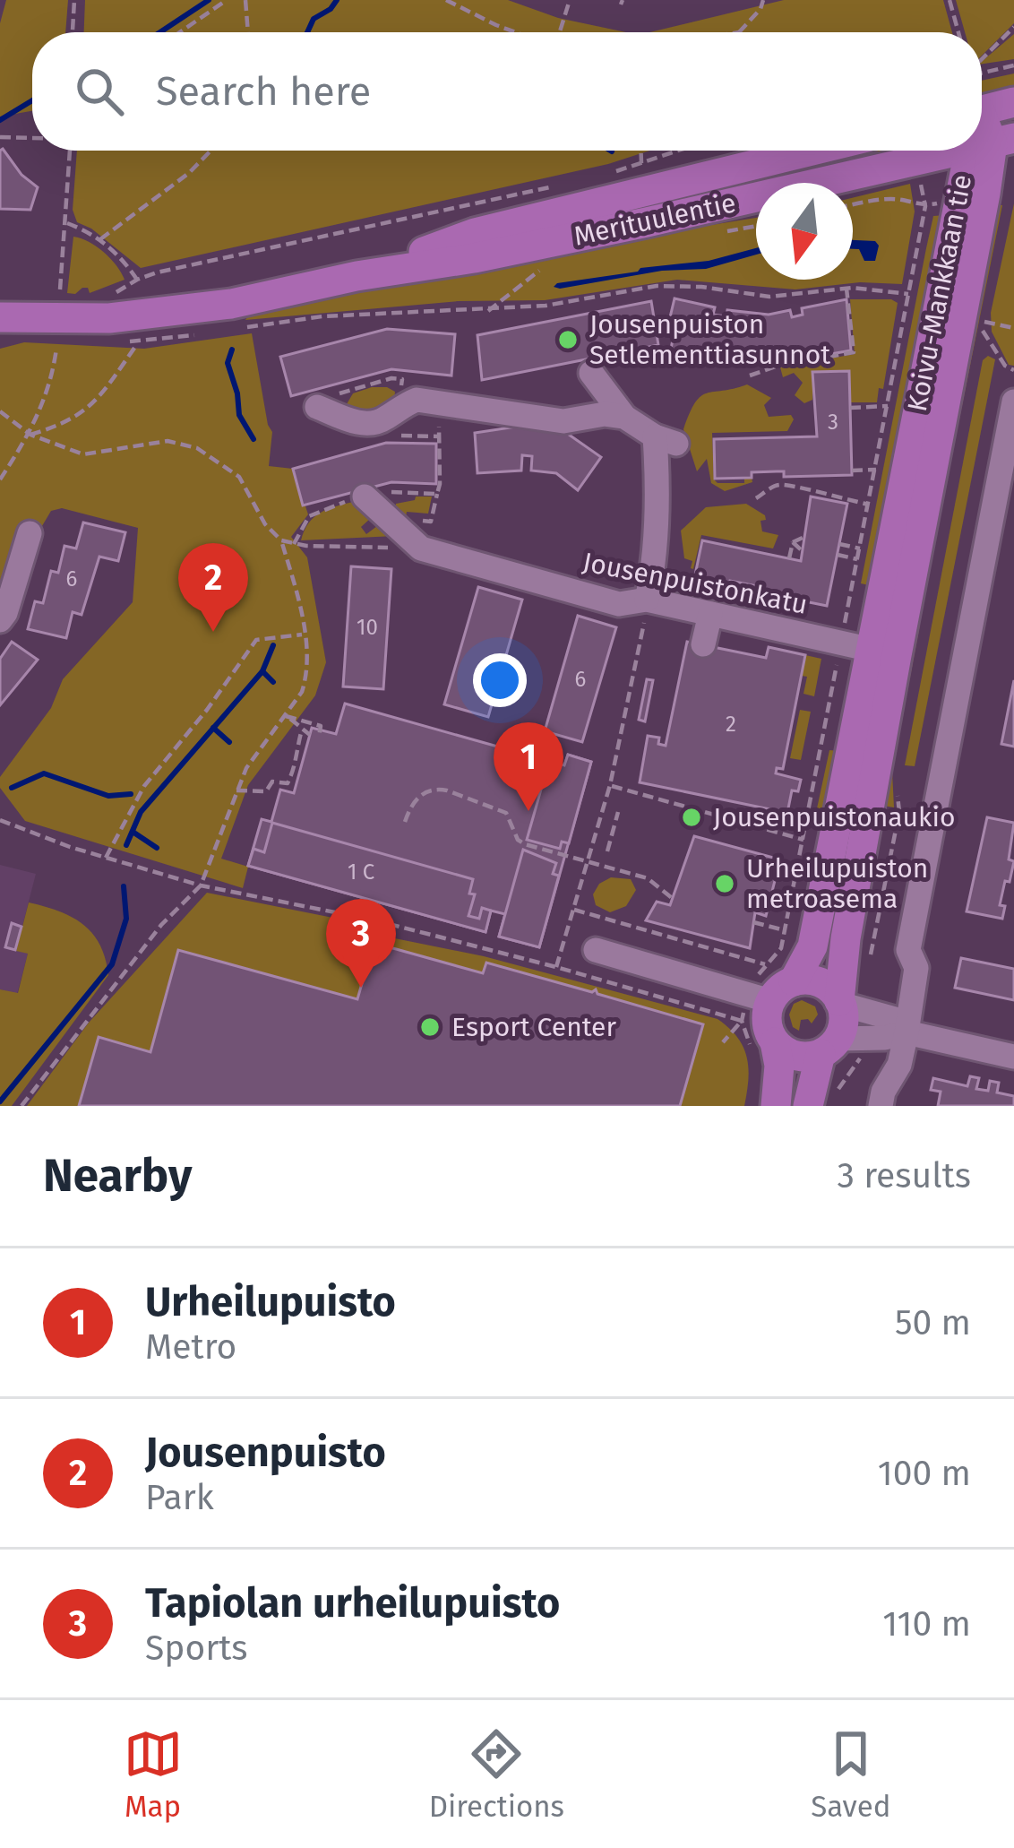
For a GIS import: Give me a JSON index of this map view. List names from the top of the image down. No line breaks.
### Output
{"streets":{"main road":["Merituulentie","Koivu-Mankkaan tie"],"street":["Jousenpuistonkatu"]},"crossings":[["Koivu-Mankkaan tie","Jousenpuistonkatu"]],"places":["Jousenpuiston Setlementtiasunnot","Jousenpuistonaukio","Urheilupuiston metroasema","Esport Center"],"house_numbers":["3","6","10","6","2","1 C"],"north":"bottom","page":{"search":"Search here","pins":["2","1","3"],"heading":["Nearby","3 results"],"list":[{"mark":"1","name":"Urheilupuisto","note":"Metro","value":"50 m"},{"mark":"2","name":"Jousenpuisto","note":"Park","value":"100 m"},{"mark":"3","name":"Tapiolan urheilupuisto","note":"Sports","value":"110 m"}],"nav":["Map","Directions","Saved"]}}
